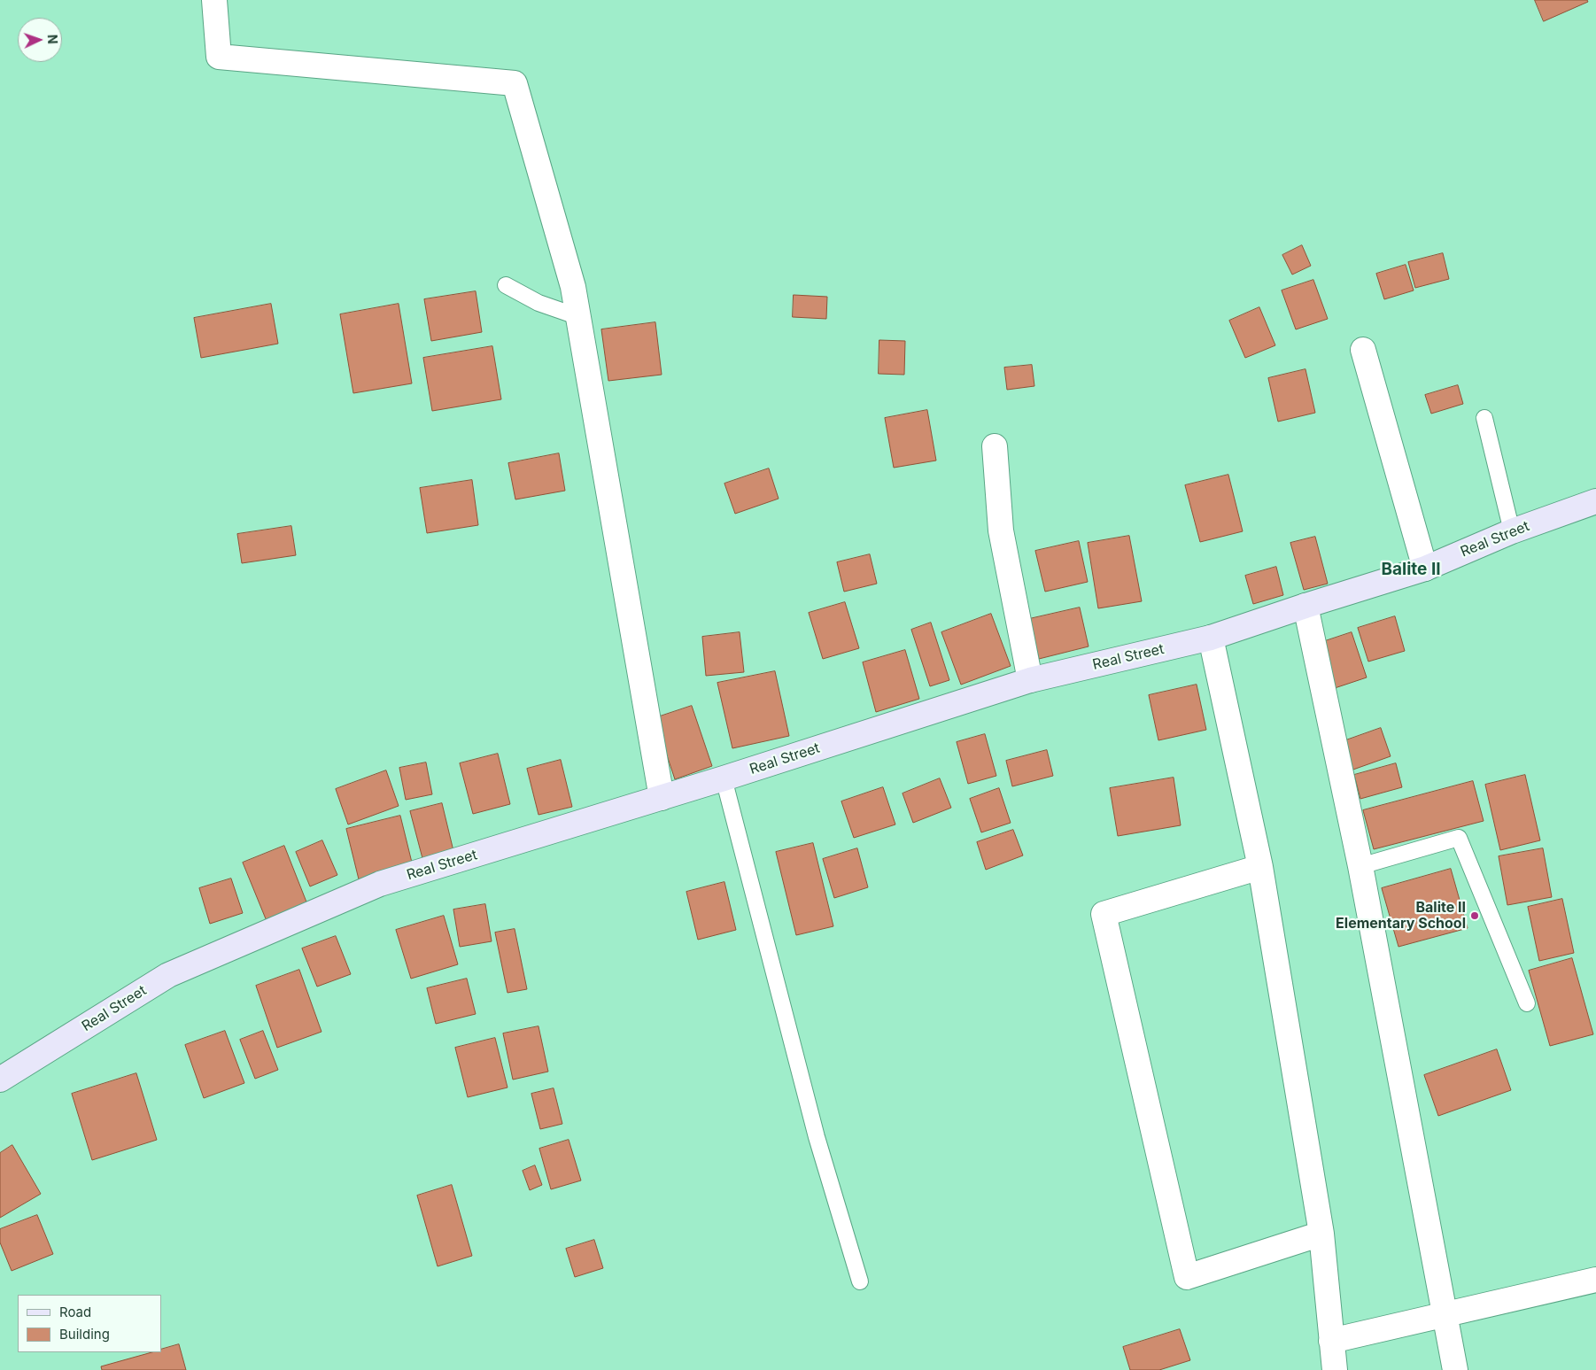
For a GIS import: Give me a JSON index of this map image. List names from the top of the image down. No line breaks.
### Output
{"streets":{"street":["Real Street"]},"districts":["Balite II"],"places":["Balite II Elementary School"],"legend":["Road","Building"],"north":"right"}
